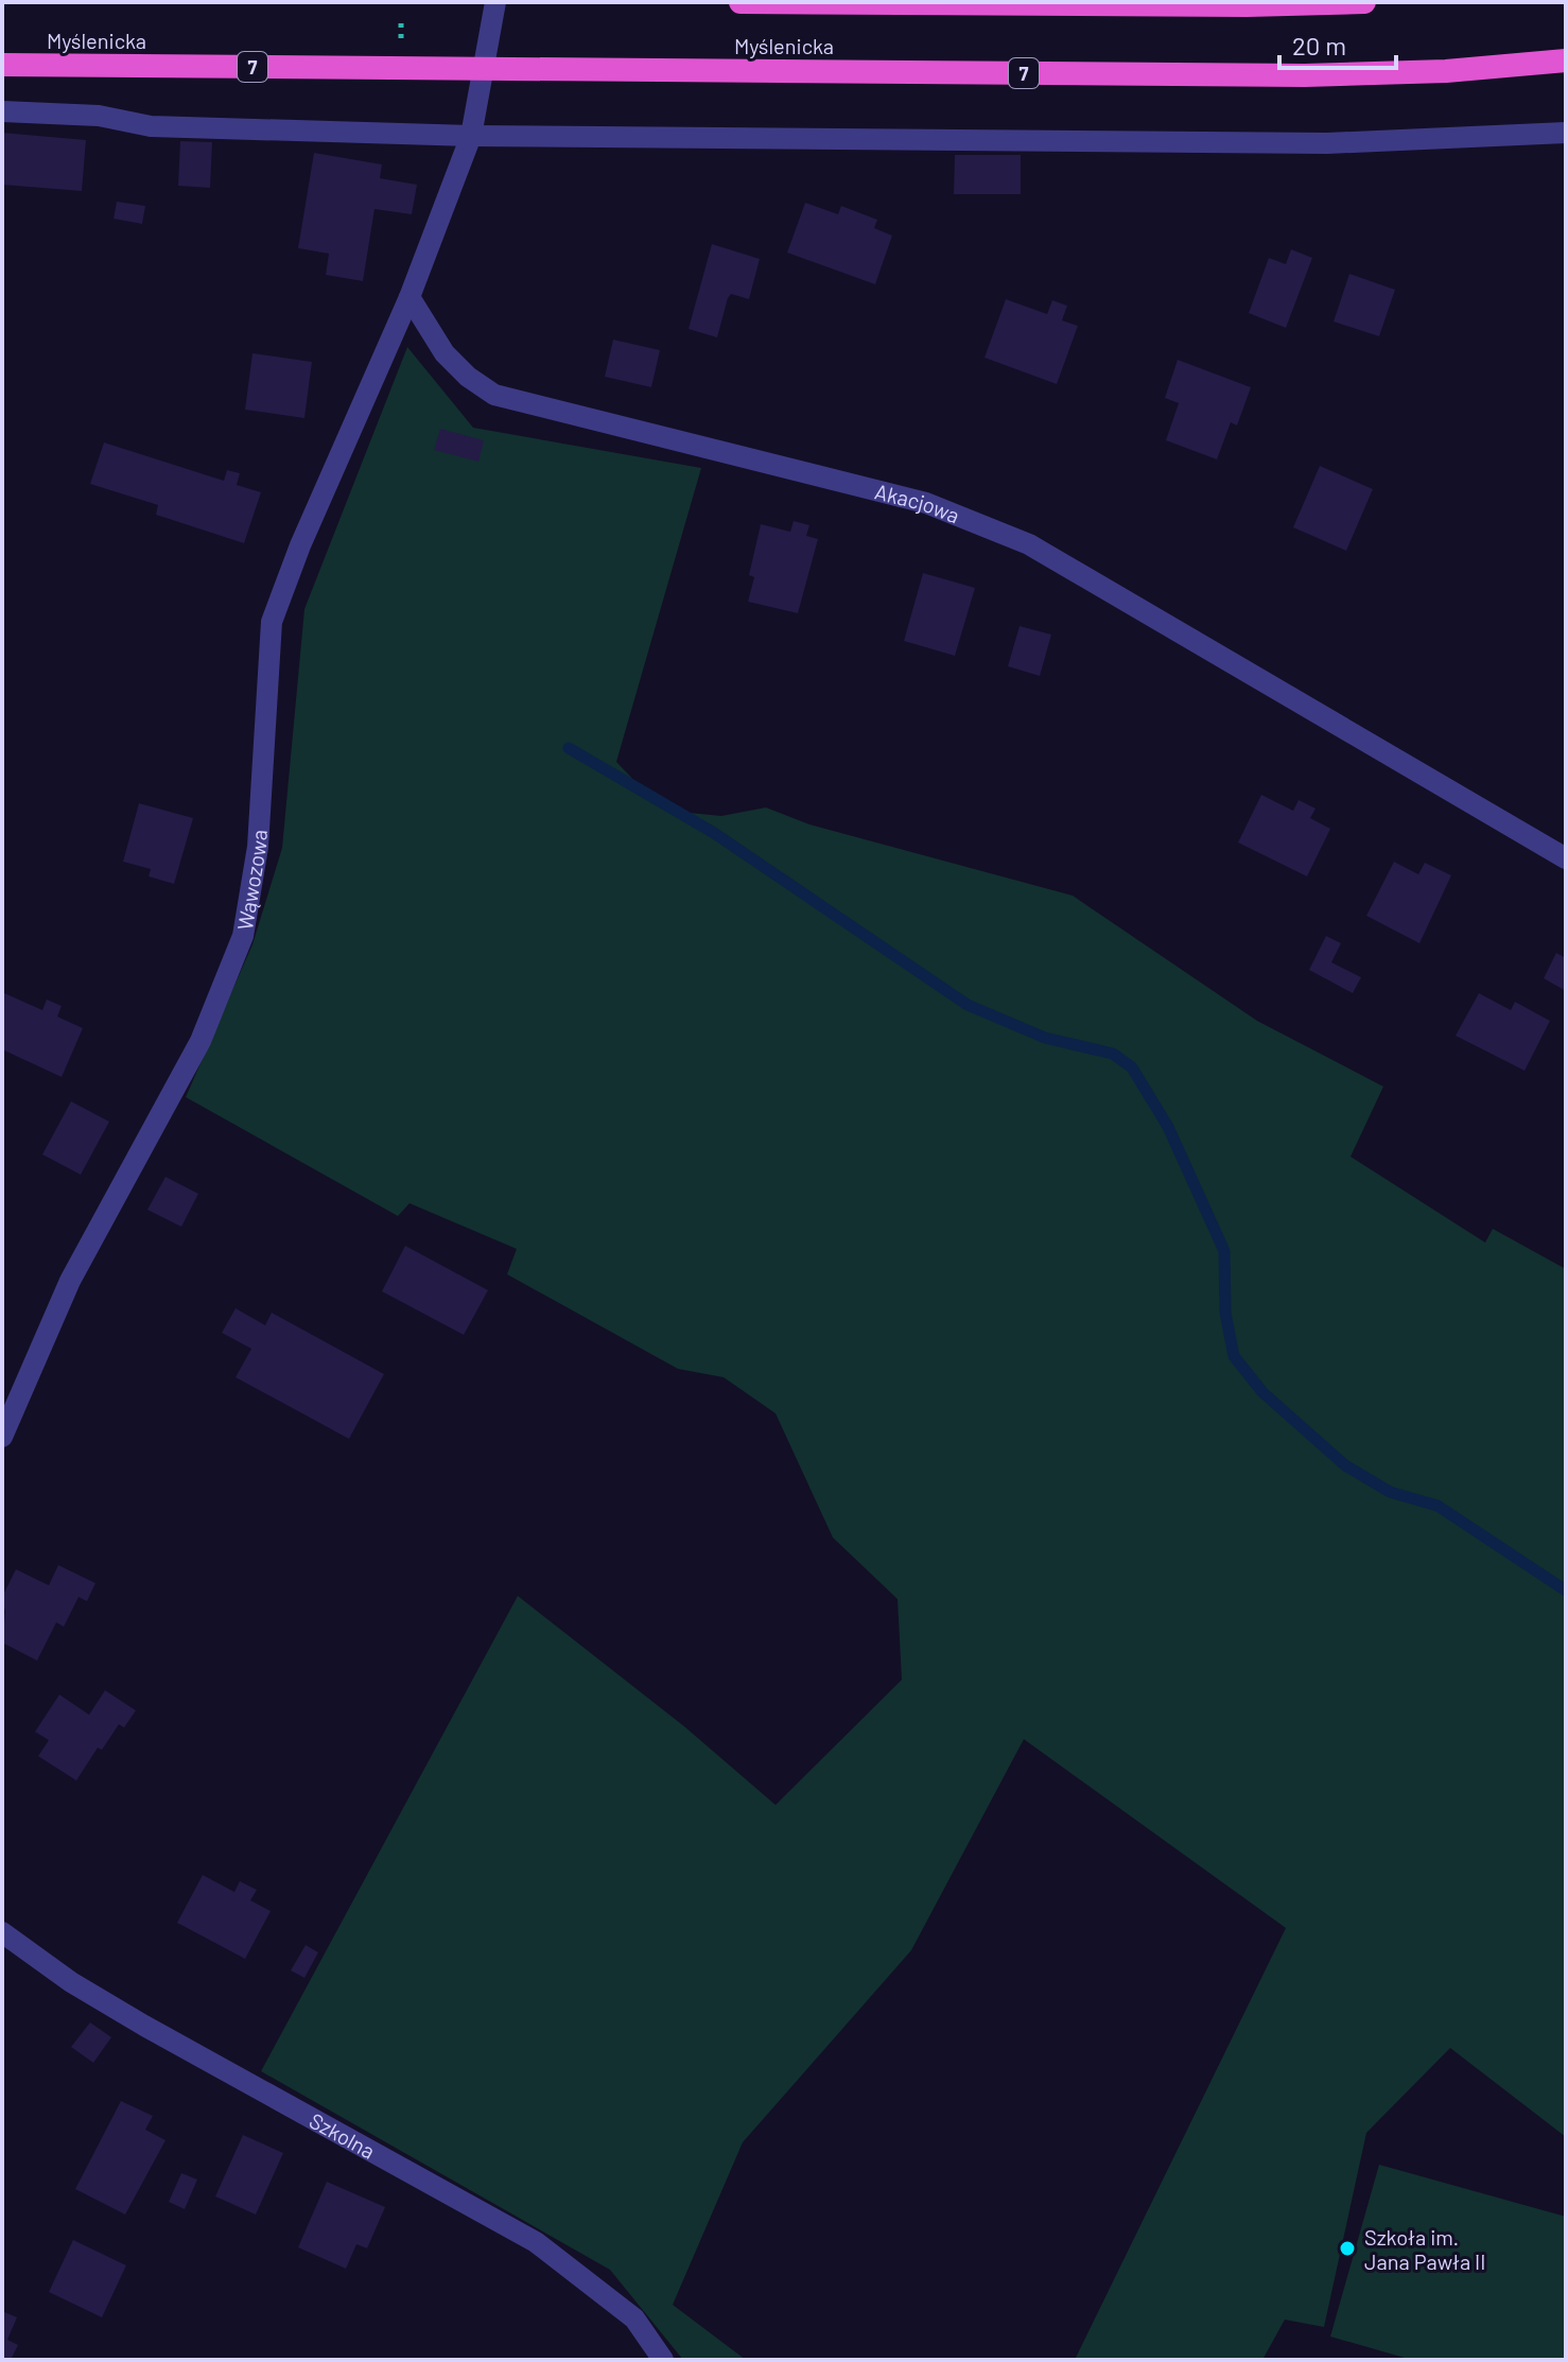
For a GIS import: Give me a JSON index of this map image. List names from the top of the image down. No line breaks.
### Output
{"streets":{"highway":["Myślenicka","7"],"street":["Akacjowa","Wąwozowa","Szkolna"]},"crossings":[["Akacjowa","Wąwozowa"]],"places":["Szkoła im. Jana Pawła II"],"scale_bar":"20 m"}
